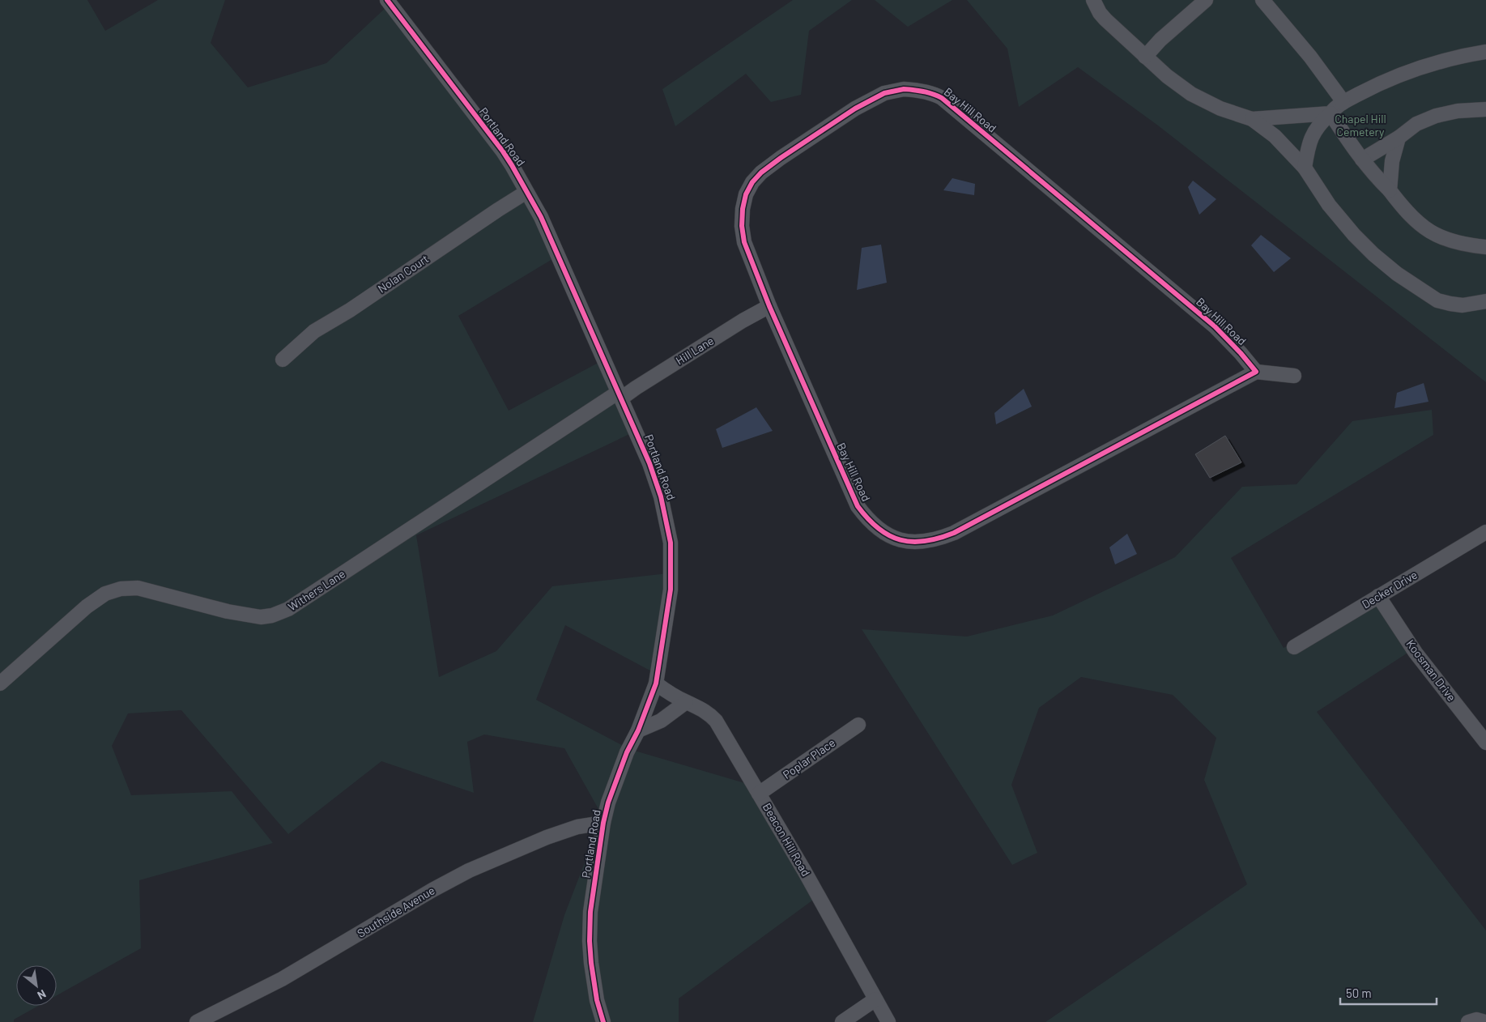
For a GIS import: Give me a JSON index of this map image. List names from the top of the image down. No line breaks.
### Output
{"streets":{"street":["Bay Hill Road","Portland Road","Nolan Court","Hill Lane","Decker Drive","Withers Lane","Koosman Drive","Poplar Place","Beacon Hill Road","Southside Avenue"]},"crossings":[["Bay Hill Road","Hill Lane"],["Portland Road","Nolan Court"],["Portland Road","Hill Lane"],["Portland Road","Withers Lane"],["Portland Road","Beacon Hill Road"],["Portland Road","Southside Avenue"],["Hill Lane","Withers Lane"],["Decker Drive","Koosman Drive"],["Poplar Place","Beacon Hill Road"]],"parks":["Chapel Hill Cemetery"],"scale_bar":"50 m","north":"bottom right"}
